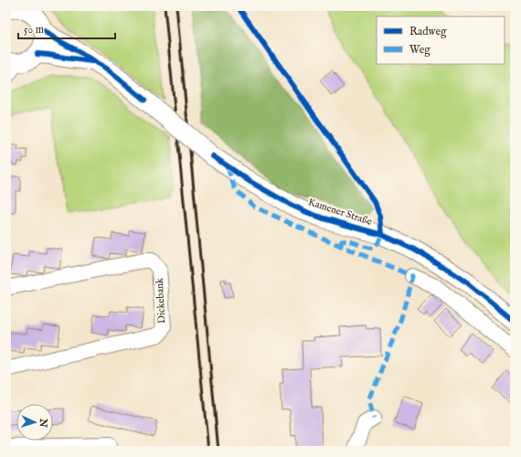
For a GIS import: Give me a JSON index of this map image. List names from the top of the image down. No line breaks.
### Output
{"streets":{"main road":["Kamener Straße"],"street":["Dickebank"]},"legend":["Radweg","Weg"],"scale_bar":"50 m","north":"right"}
